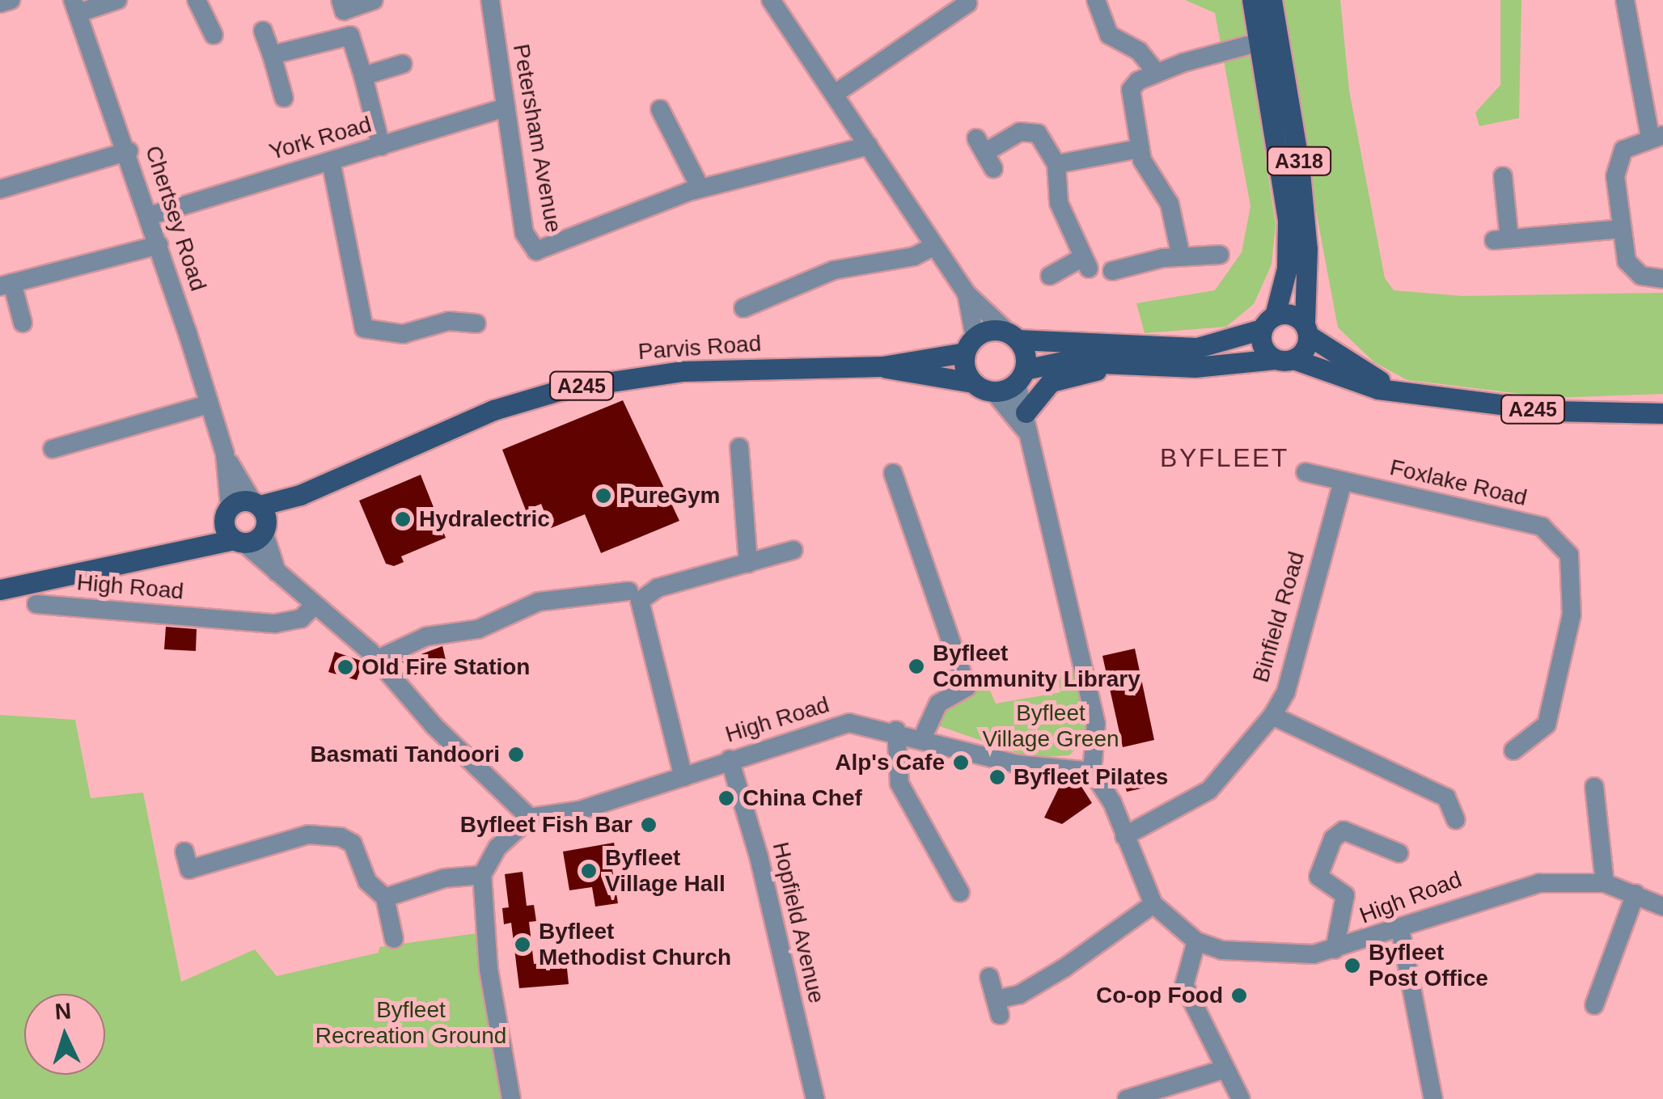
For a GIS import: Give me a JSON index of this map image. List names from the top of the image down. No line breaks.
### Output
{"streets":{"main road":["A318","Parvis Road","A245"],"street":["York Road","Petersham Avenue","Chertsey Road","Foxlake Road","High Road","Binfield Road","Hopfield Avenue"]},"crossings":[["York Road","Petersham Avenue"],["York Road","Chertsey Road"],["A318","A245"],["Chertsey Road","Parvis Road"],["Parvis Road","A245"],["Foxlake Road","Binfield Road"],["High Road","Binfield Road"],["High Road","Hopfield Avenue"]],"districts":["BYFLEET"],"parks":["Byfleet Village Green","Byfleet Recreation Ground"],"places":["PureGym","Hydralectric","Byfleet Community Library","Old Fire Station","Basmati Tandoori","Alp's Cafe","Byfleet Pilates","China Chef","Byfleet Fish Bar","Byfleet Village Hall","Byfleet Methodist Church","Byfleet Post Office","Co-op Food"],"north":"top"}
